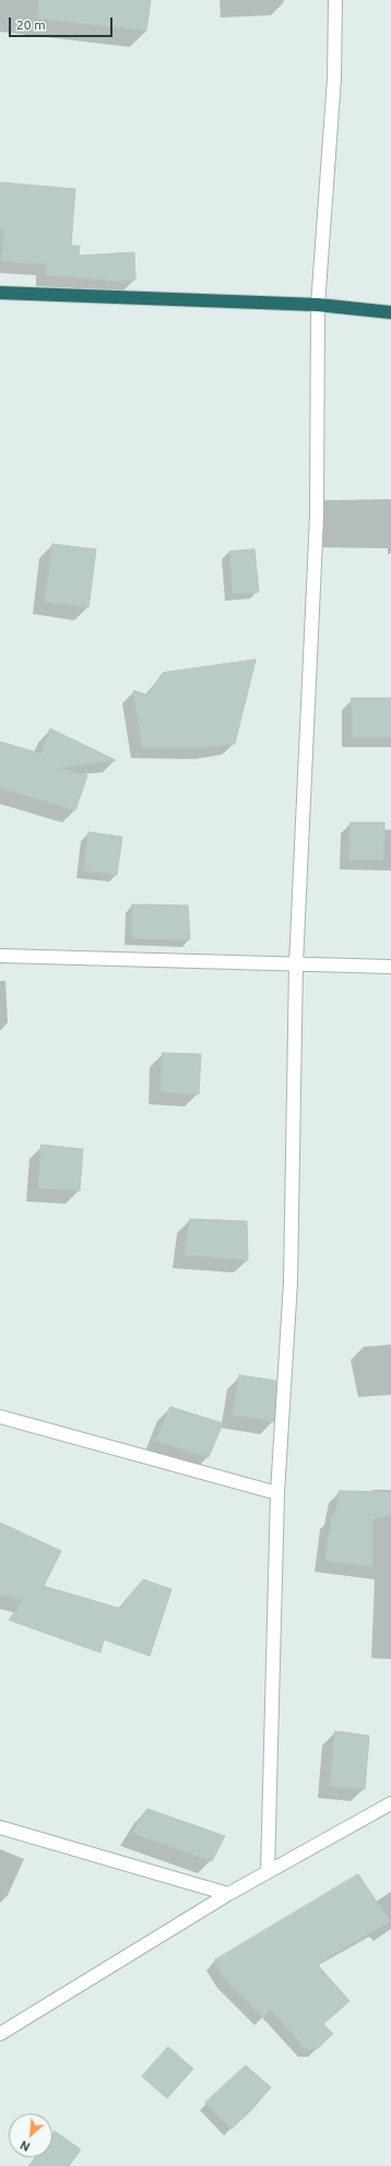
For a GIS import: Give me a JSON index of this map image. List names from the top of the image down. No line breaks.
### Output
{"scale_bar":"20 m","north":"bottom left"}
